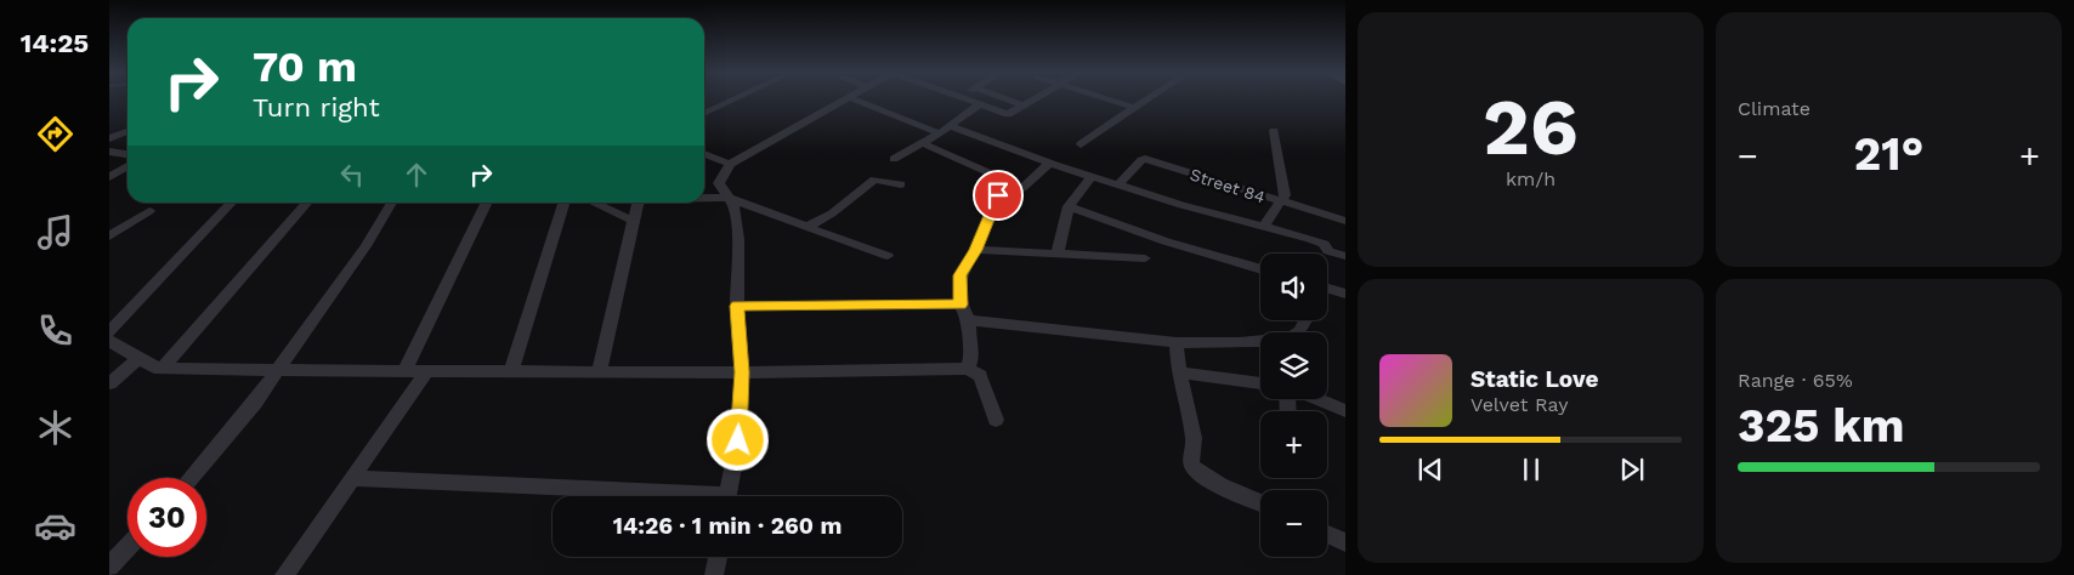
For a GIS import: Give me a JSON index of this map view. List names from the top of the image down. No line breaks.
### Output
{"streets":{"street":["Street 84"]},"page":{"tabs":"14:25","tile":[["26","km/h"],"Climate",["Range · 65%","325 km"]],"turn":["70 m","Turn right"],"heat":["−","21°","+"],"map_buttons":["+","−"],"song":["Static Love","Velvet Ray"],"limit":"30","trip":"14:26 · 1 min · 260 m"}}
